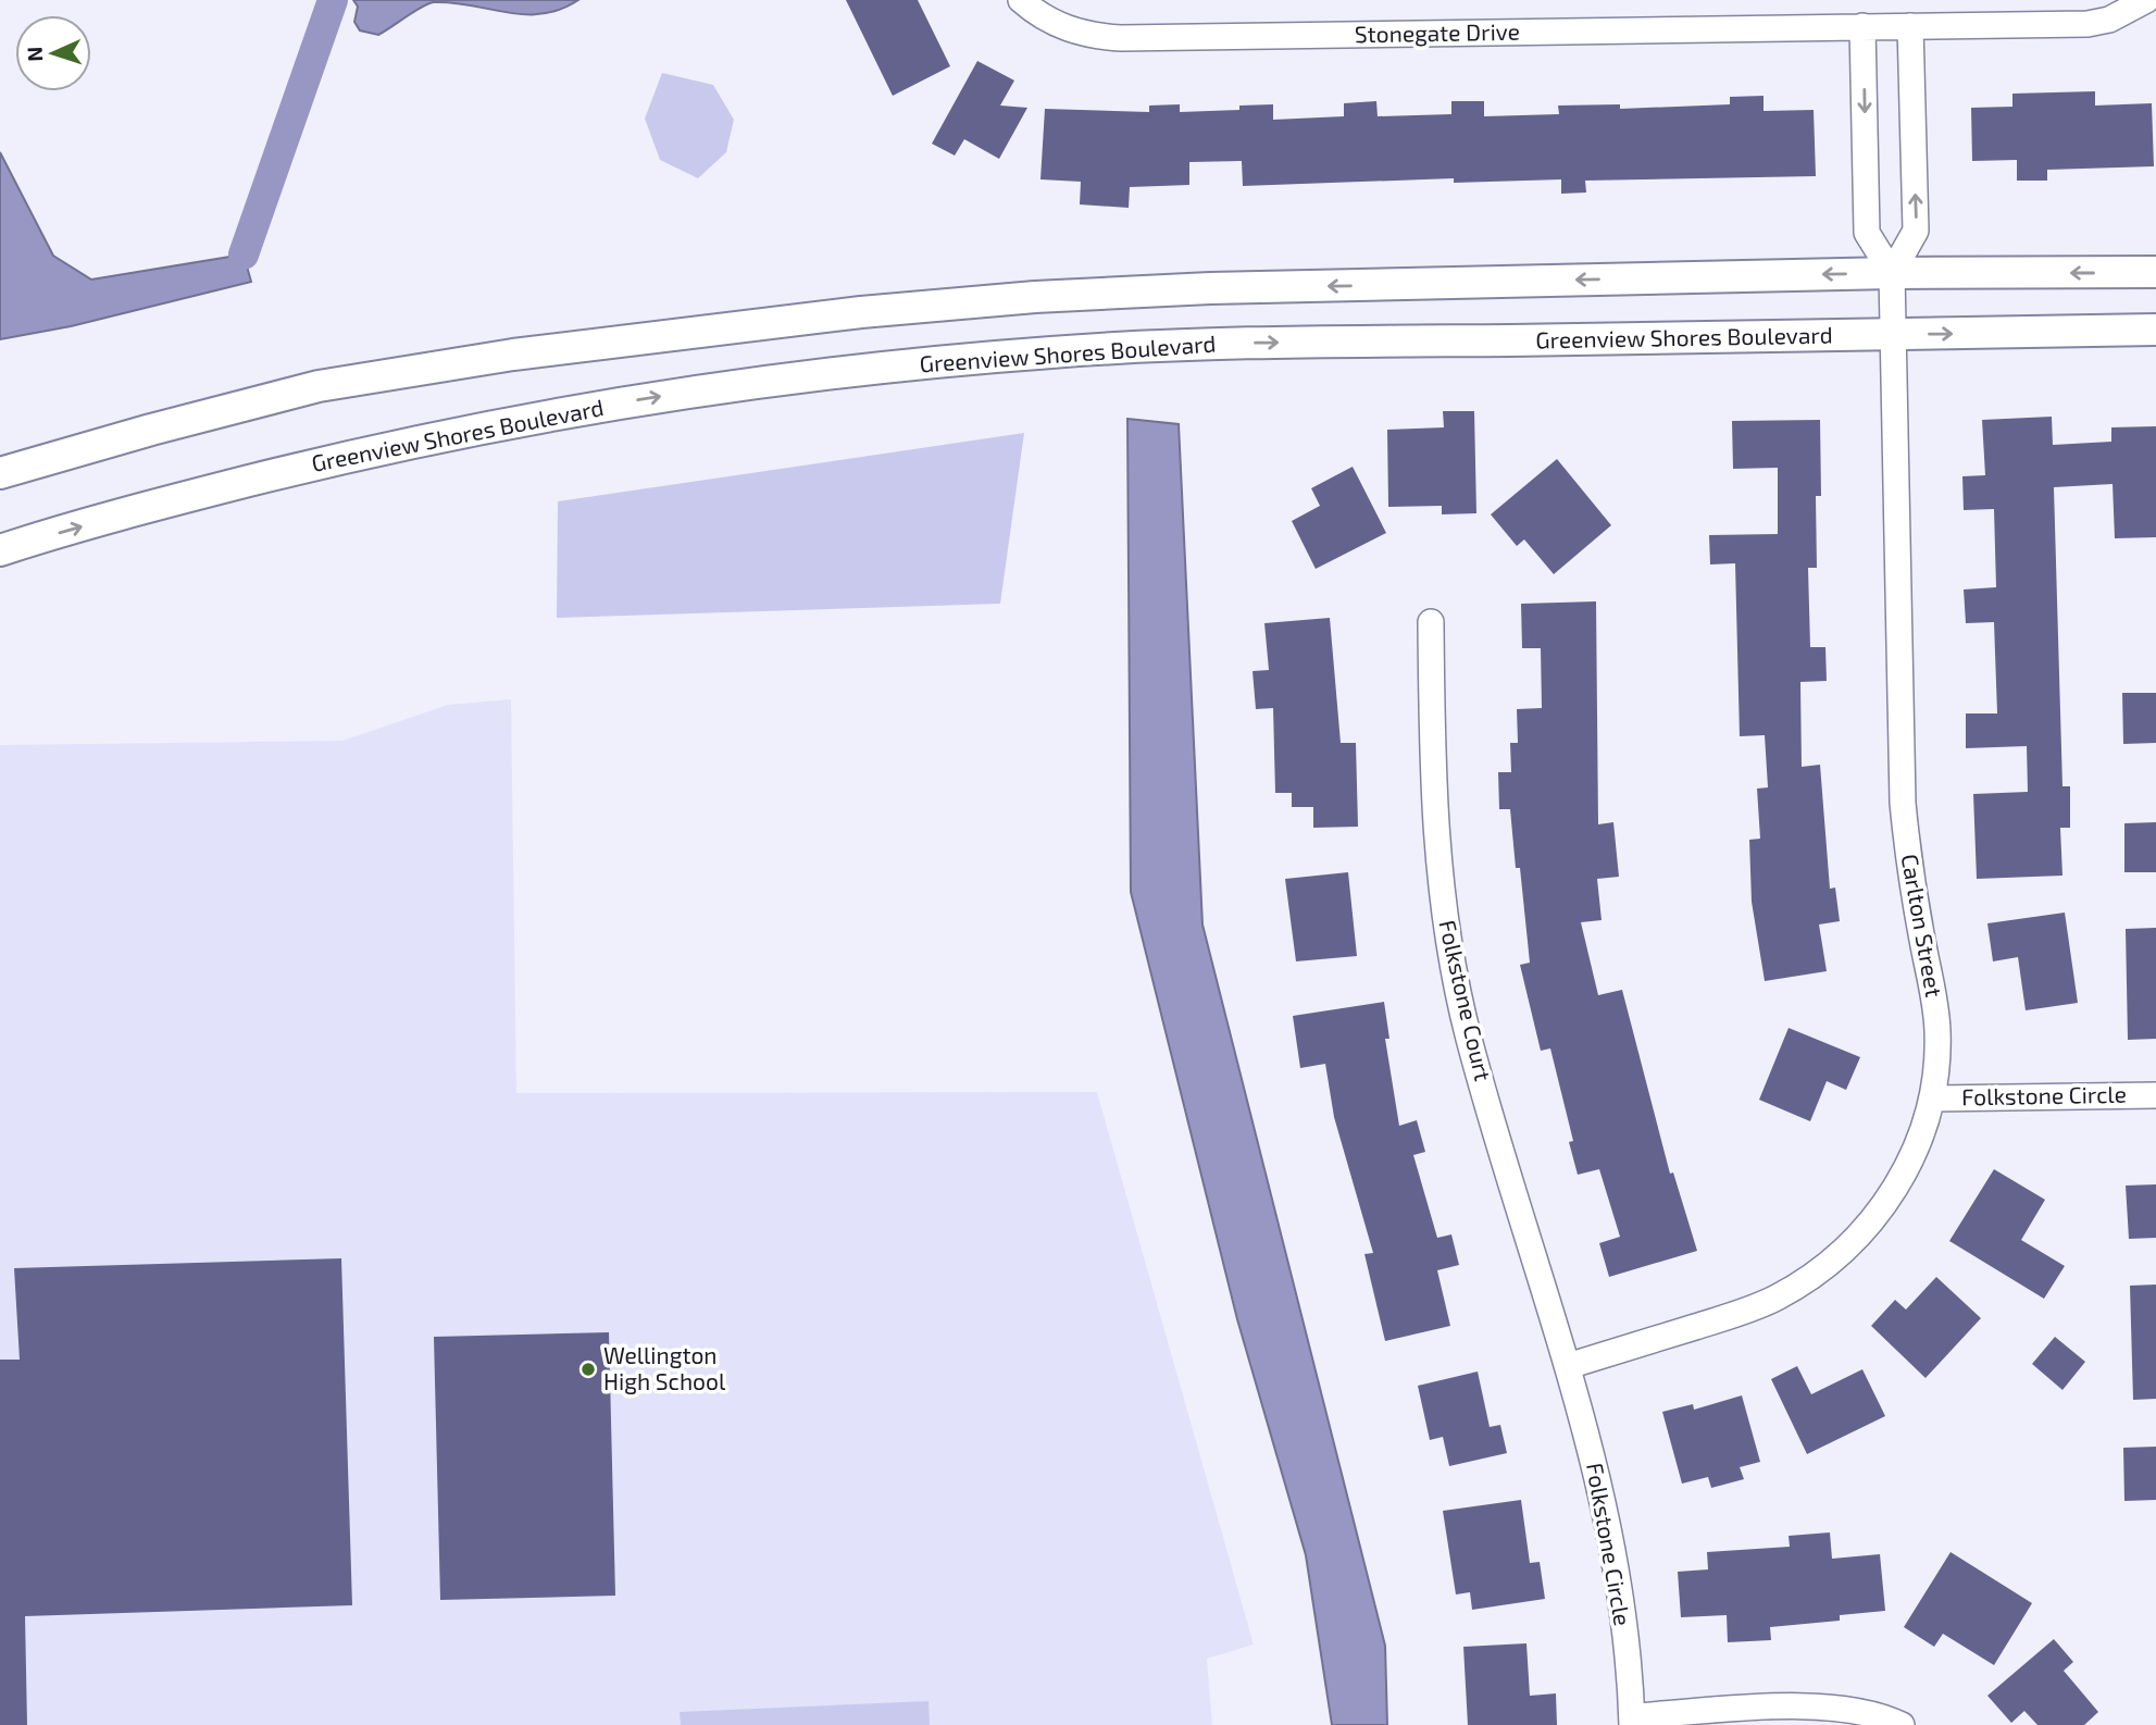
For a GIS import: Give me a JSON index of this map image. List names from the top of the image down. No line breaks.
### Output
{"streets":{"street":["Stonegate Drive","Greenview Shores Boulevard","Carlton Street","Folkstone Court","Folkstone Circle"]},"crossings":[["Greenview Shores Boulevard","Carlton Street"],["Carlton Street","Folkstone Court"],["Carlton Street","Folkstone Circle"],["Folkstone Court","Folkstone Circle"]],"places":["Wellington High School"],"north":"left"}
